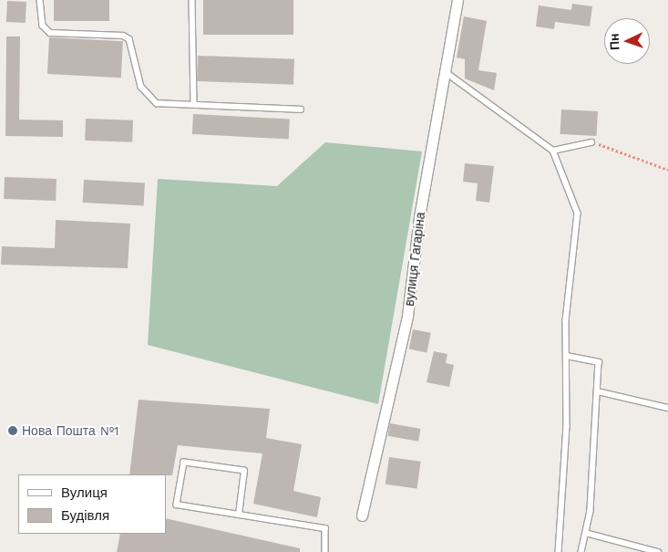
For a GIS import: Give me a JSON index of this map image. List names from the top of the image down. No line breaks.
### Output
{"streets":{"street":["вулиця Гагаріна"]},"places":["Нова Пошта №1"],"legend":["Вулиця","Будівля"],"north":"left"}
